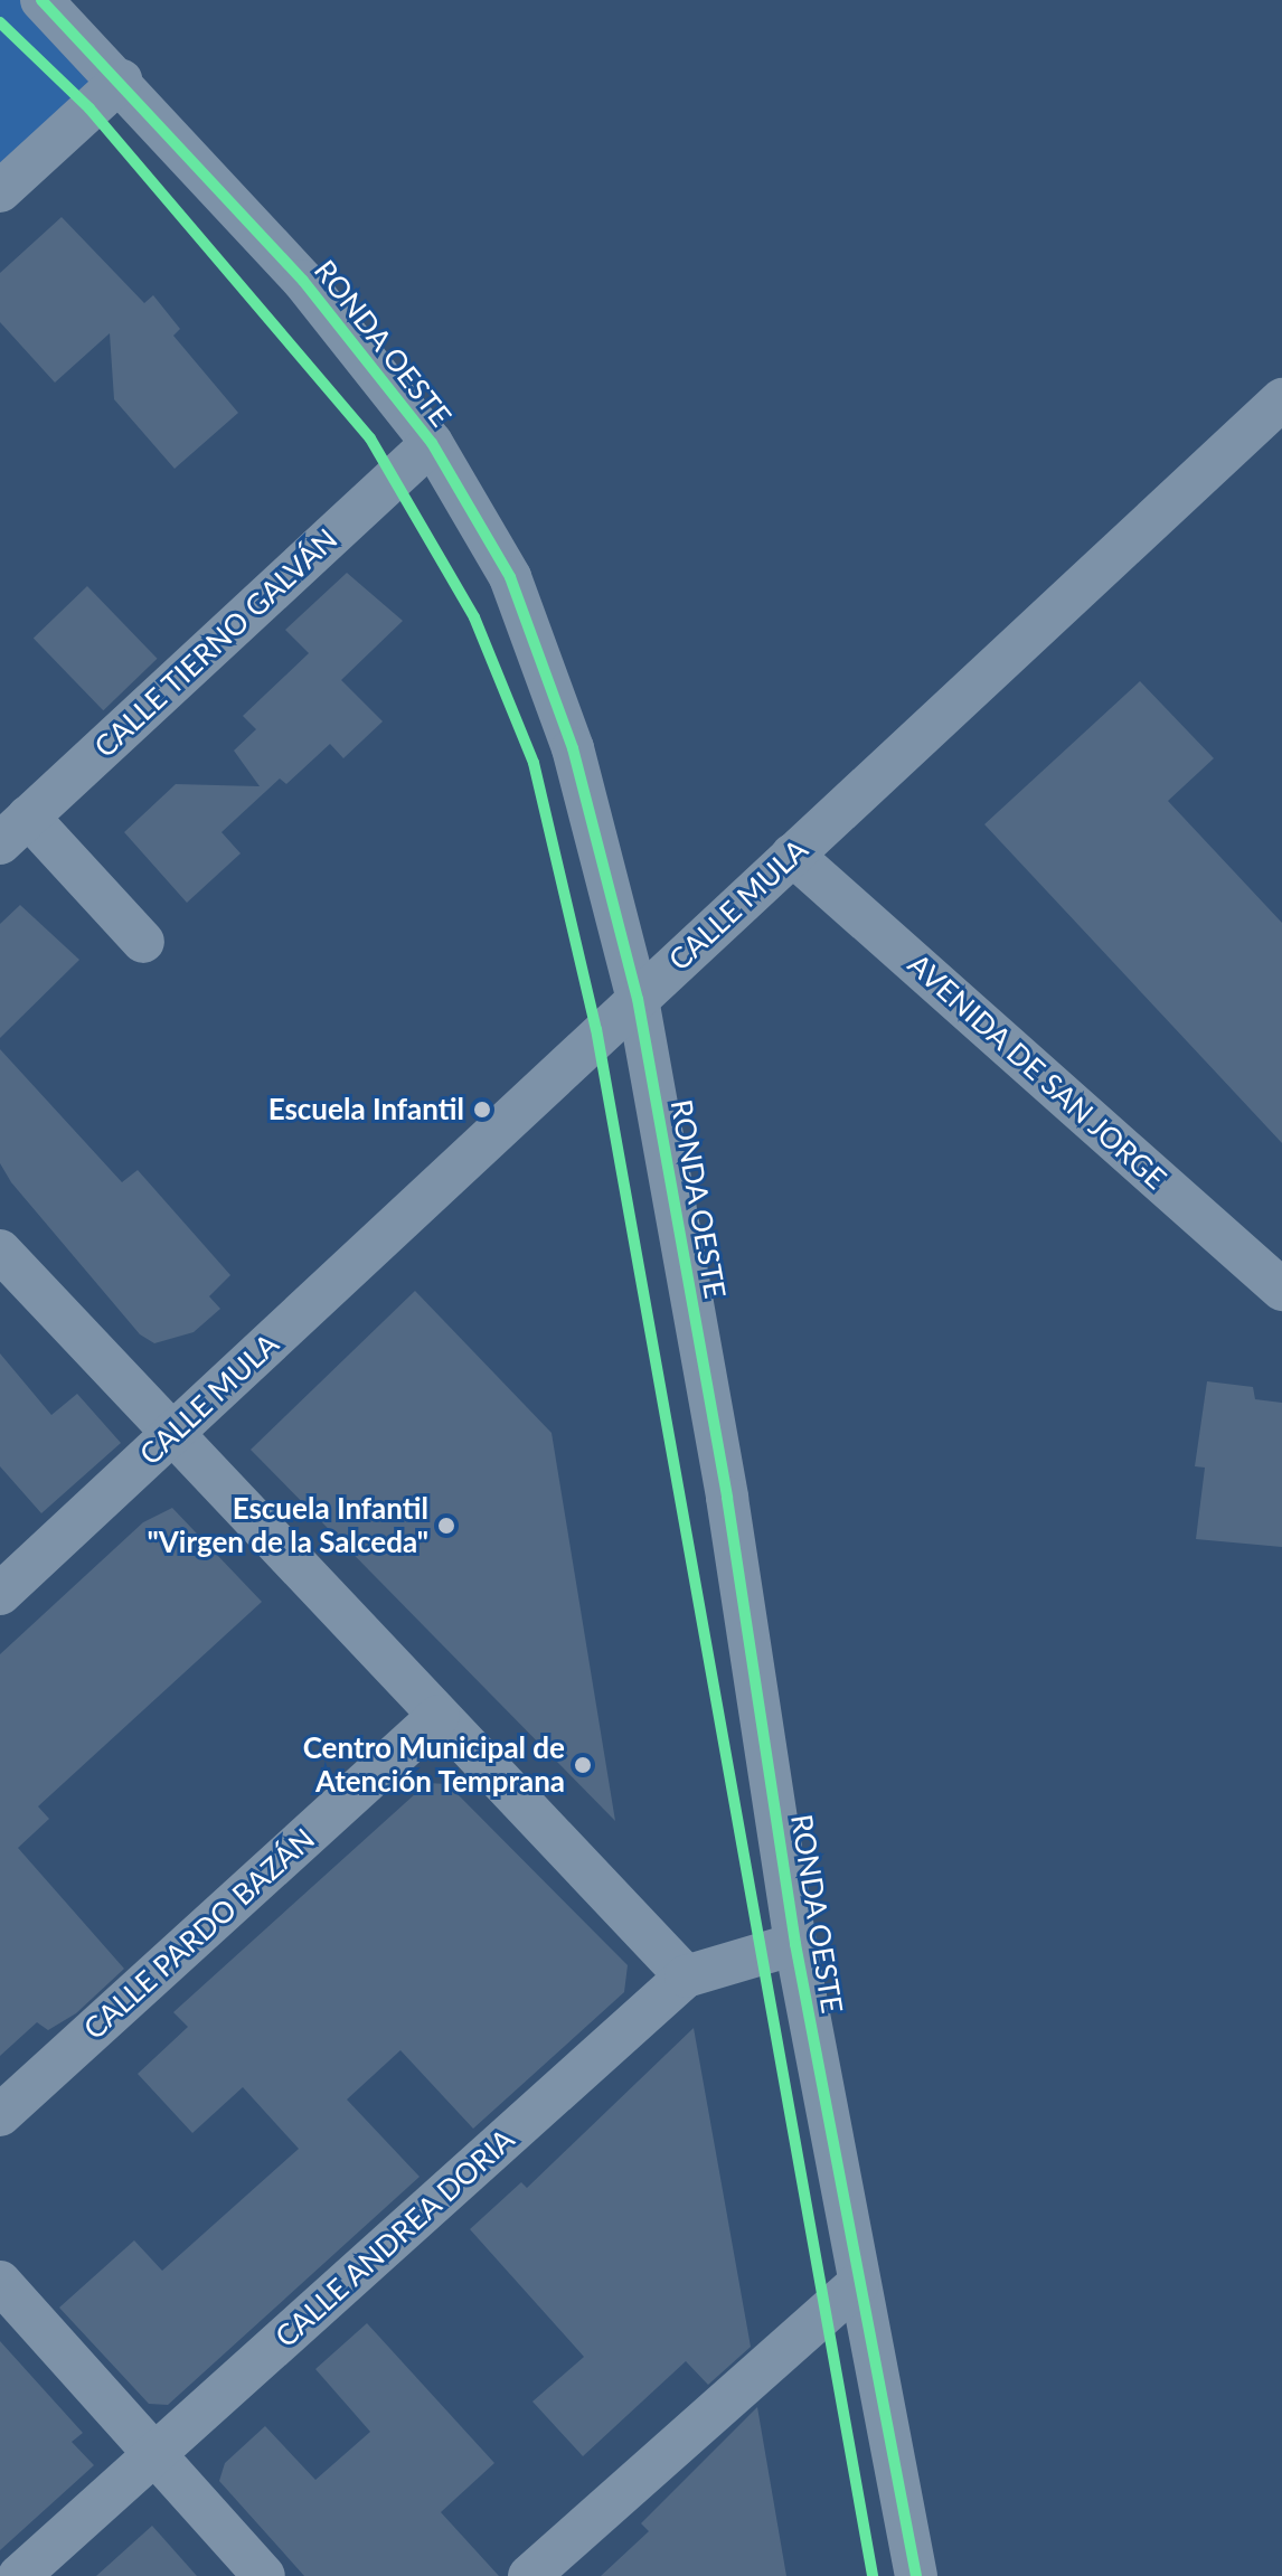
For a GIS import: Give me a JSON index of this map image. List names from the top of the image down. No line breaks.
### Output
{"streets":{"street":["RONDA OESTE","CALLE TIERNO GALVÁN","CALLE MULA","AVENIDA DE SAN JORGE","CALLE PARDO BAZÁN","CALLE ANDREA DORIA"]},"crossings":[["RONDA OESTE","CALLE TIERNO GALVÁN"],["RONDA OESTE","CALLE MULA"],["RONDA OESTE","CALLE ANDREA DORIA"],["CALLE MULA","AVENIDA DE SAN JORGE"]],"places":["Escuela Infantil","Escuela Infantil \"Virgen de la Salceda\"","Centro Municipal de Atención Temprana"]}
